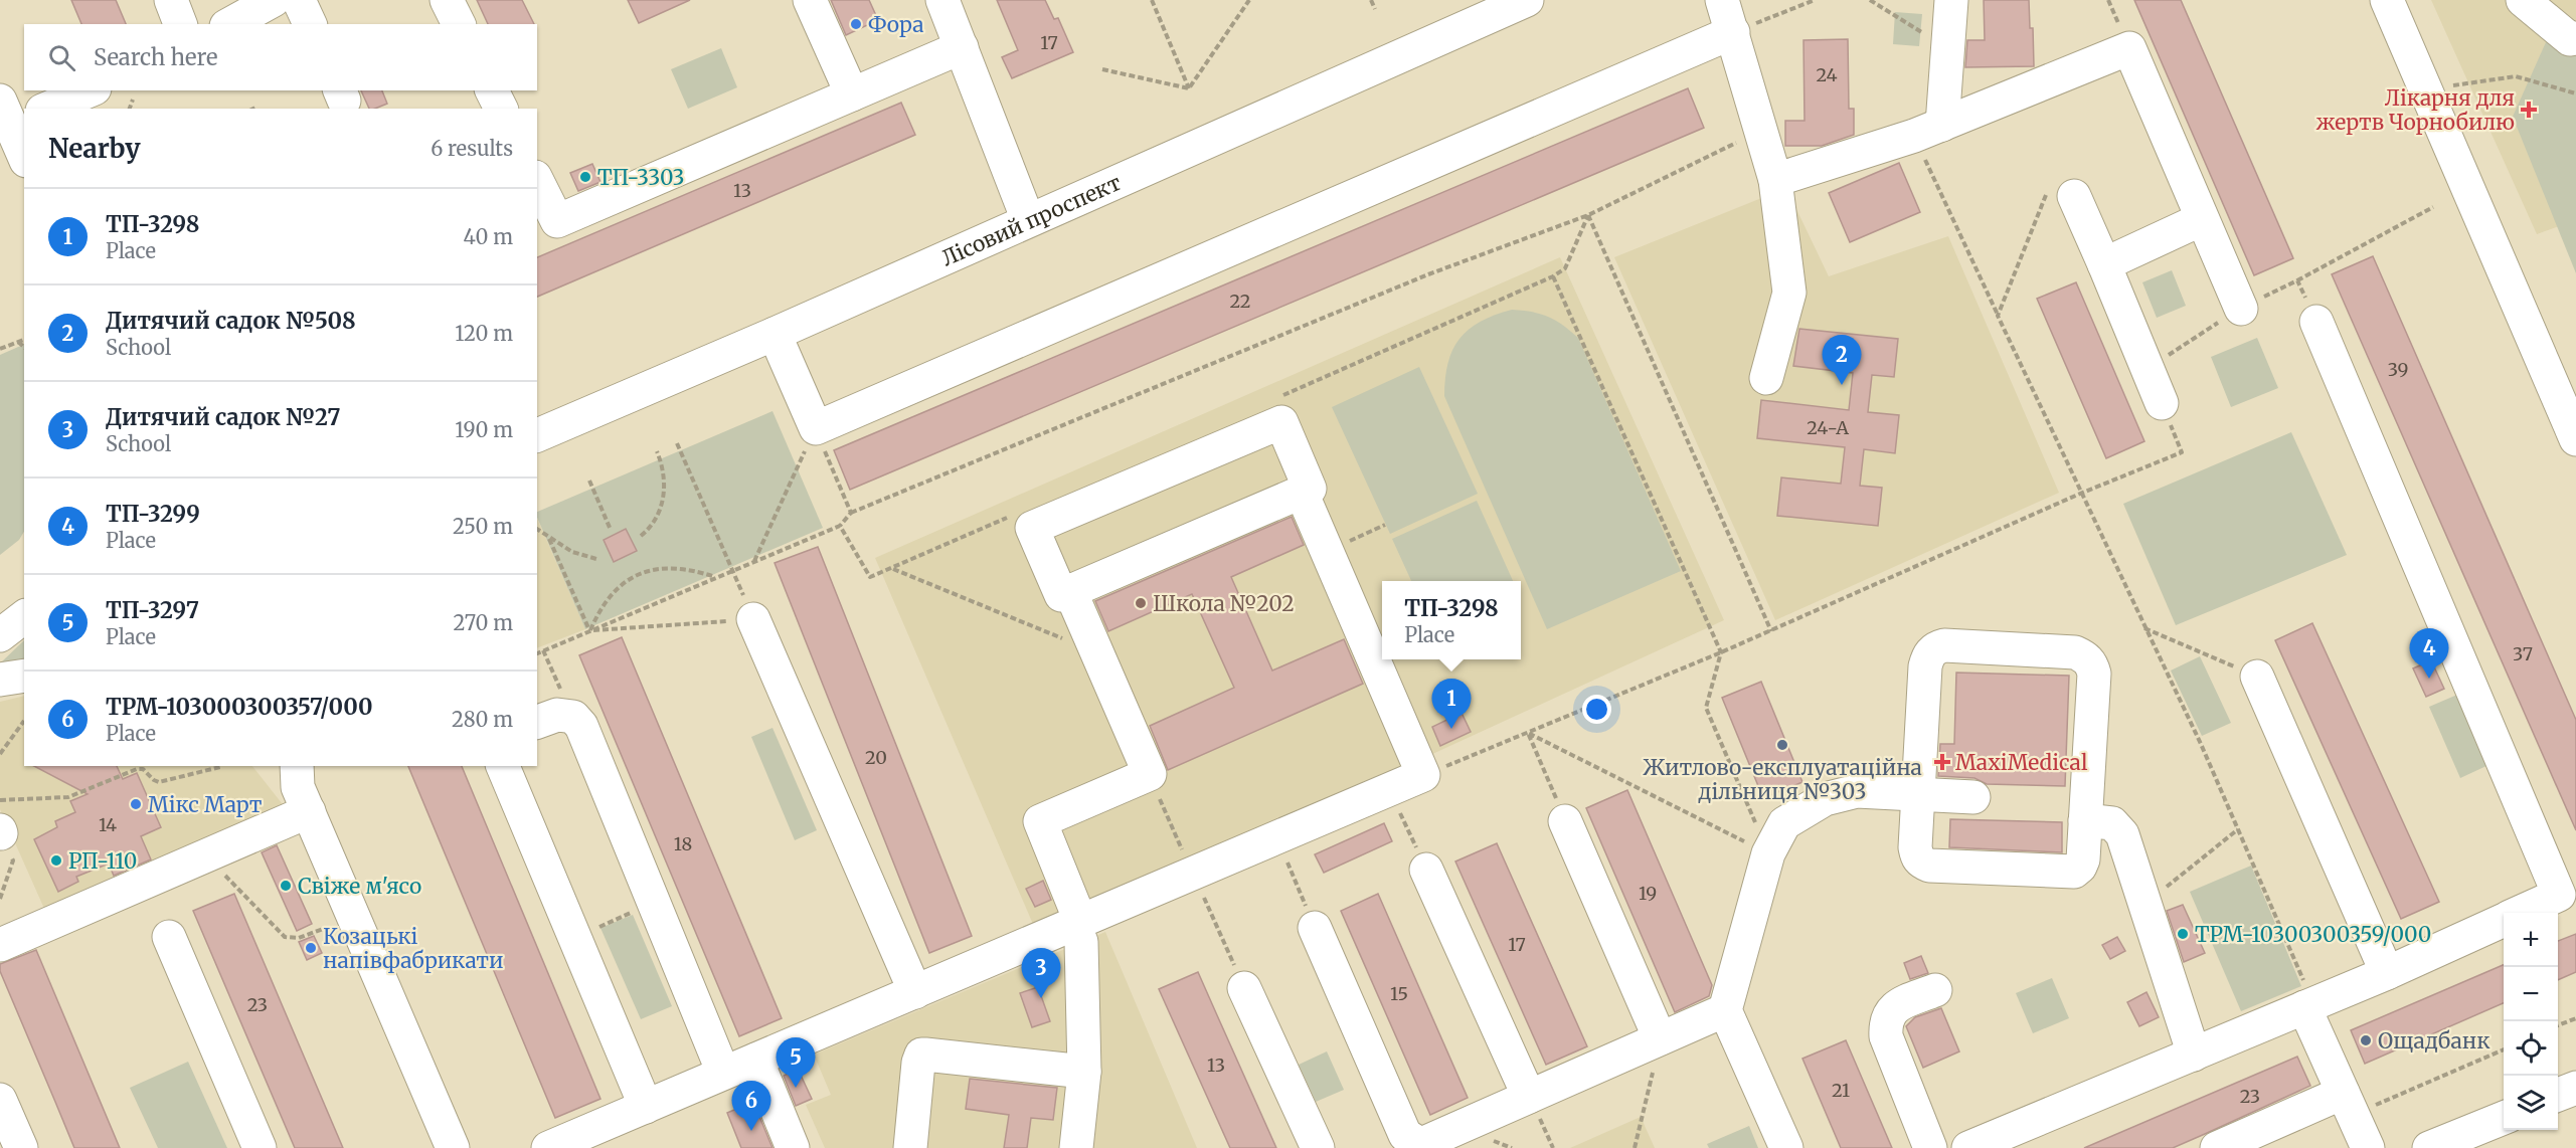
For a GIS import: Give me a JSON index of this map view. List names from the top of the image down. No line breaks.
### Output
{"streets":{"street":["Лісовий проспект"]},"places":{"other":["Фора","ТП-3303","Школа №202","Житлово-експлуатаційна дільниця №303","Мікс Март","РП-110","Свіже м'ясо","ТРМ-10300300359/000","Козацькі напівфабрикати","Ощадбанк"],"health":["Лікарня для жертв Чорнобилю","MaxiMedical"]},"house_numbers":["17","24","13","22","39","24-А","37","20","14","18","19","17","15","23","13","21","23"],"page":{"search":"Search here","heading":["Nearby","6 results"],"list":[{"mark":"1","name":"ТП-3298","note":"Place","value":"40 m"},{"mark":"2","name":"Дитячий садок №508","note":"School","value":"120 m"},{"mark":"3","name":"Дитячий садок №27","note":"School","value":"190 m"},{"mark":"4","name":"ТП-3299","note":"Place","value":"250 m"},{"mark":"5","name":"ТП-3297","note":"Place","value":"270 m"},{"mark":"6","name":"ТРМ-103000300357/000","note":"Place","value":"280 m"}],"pins":["2","4","1","3","5","6"],"popup":["ТП-3298","Place"],"map_buttons":["+","−"]}}
